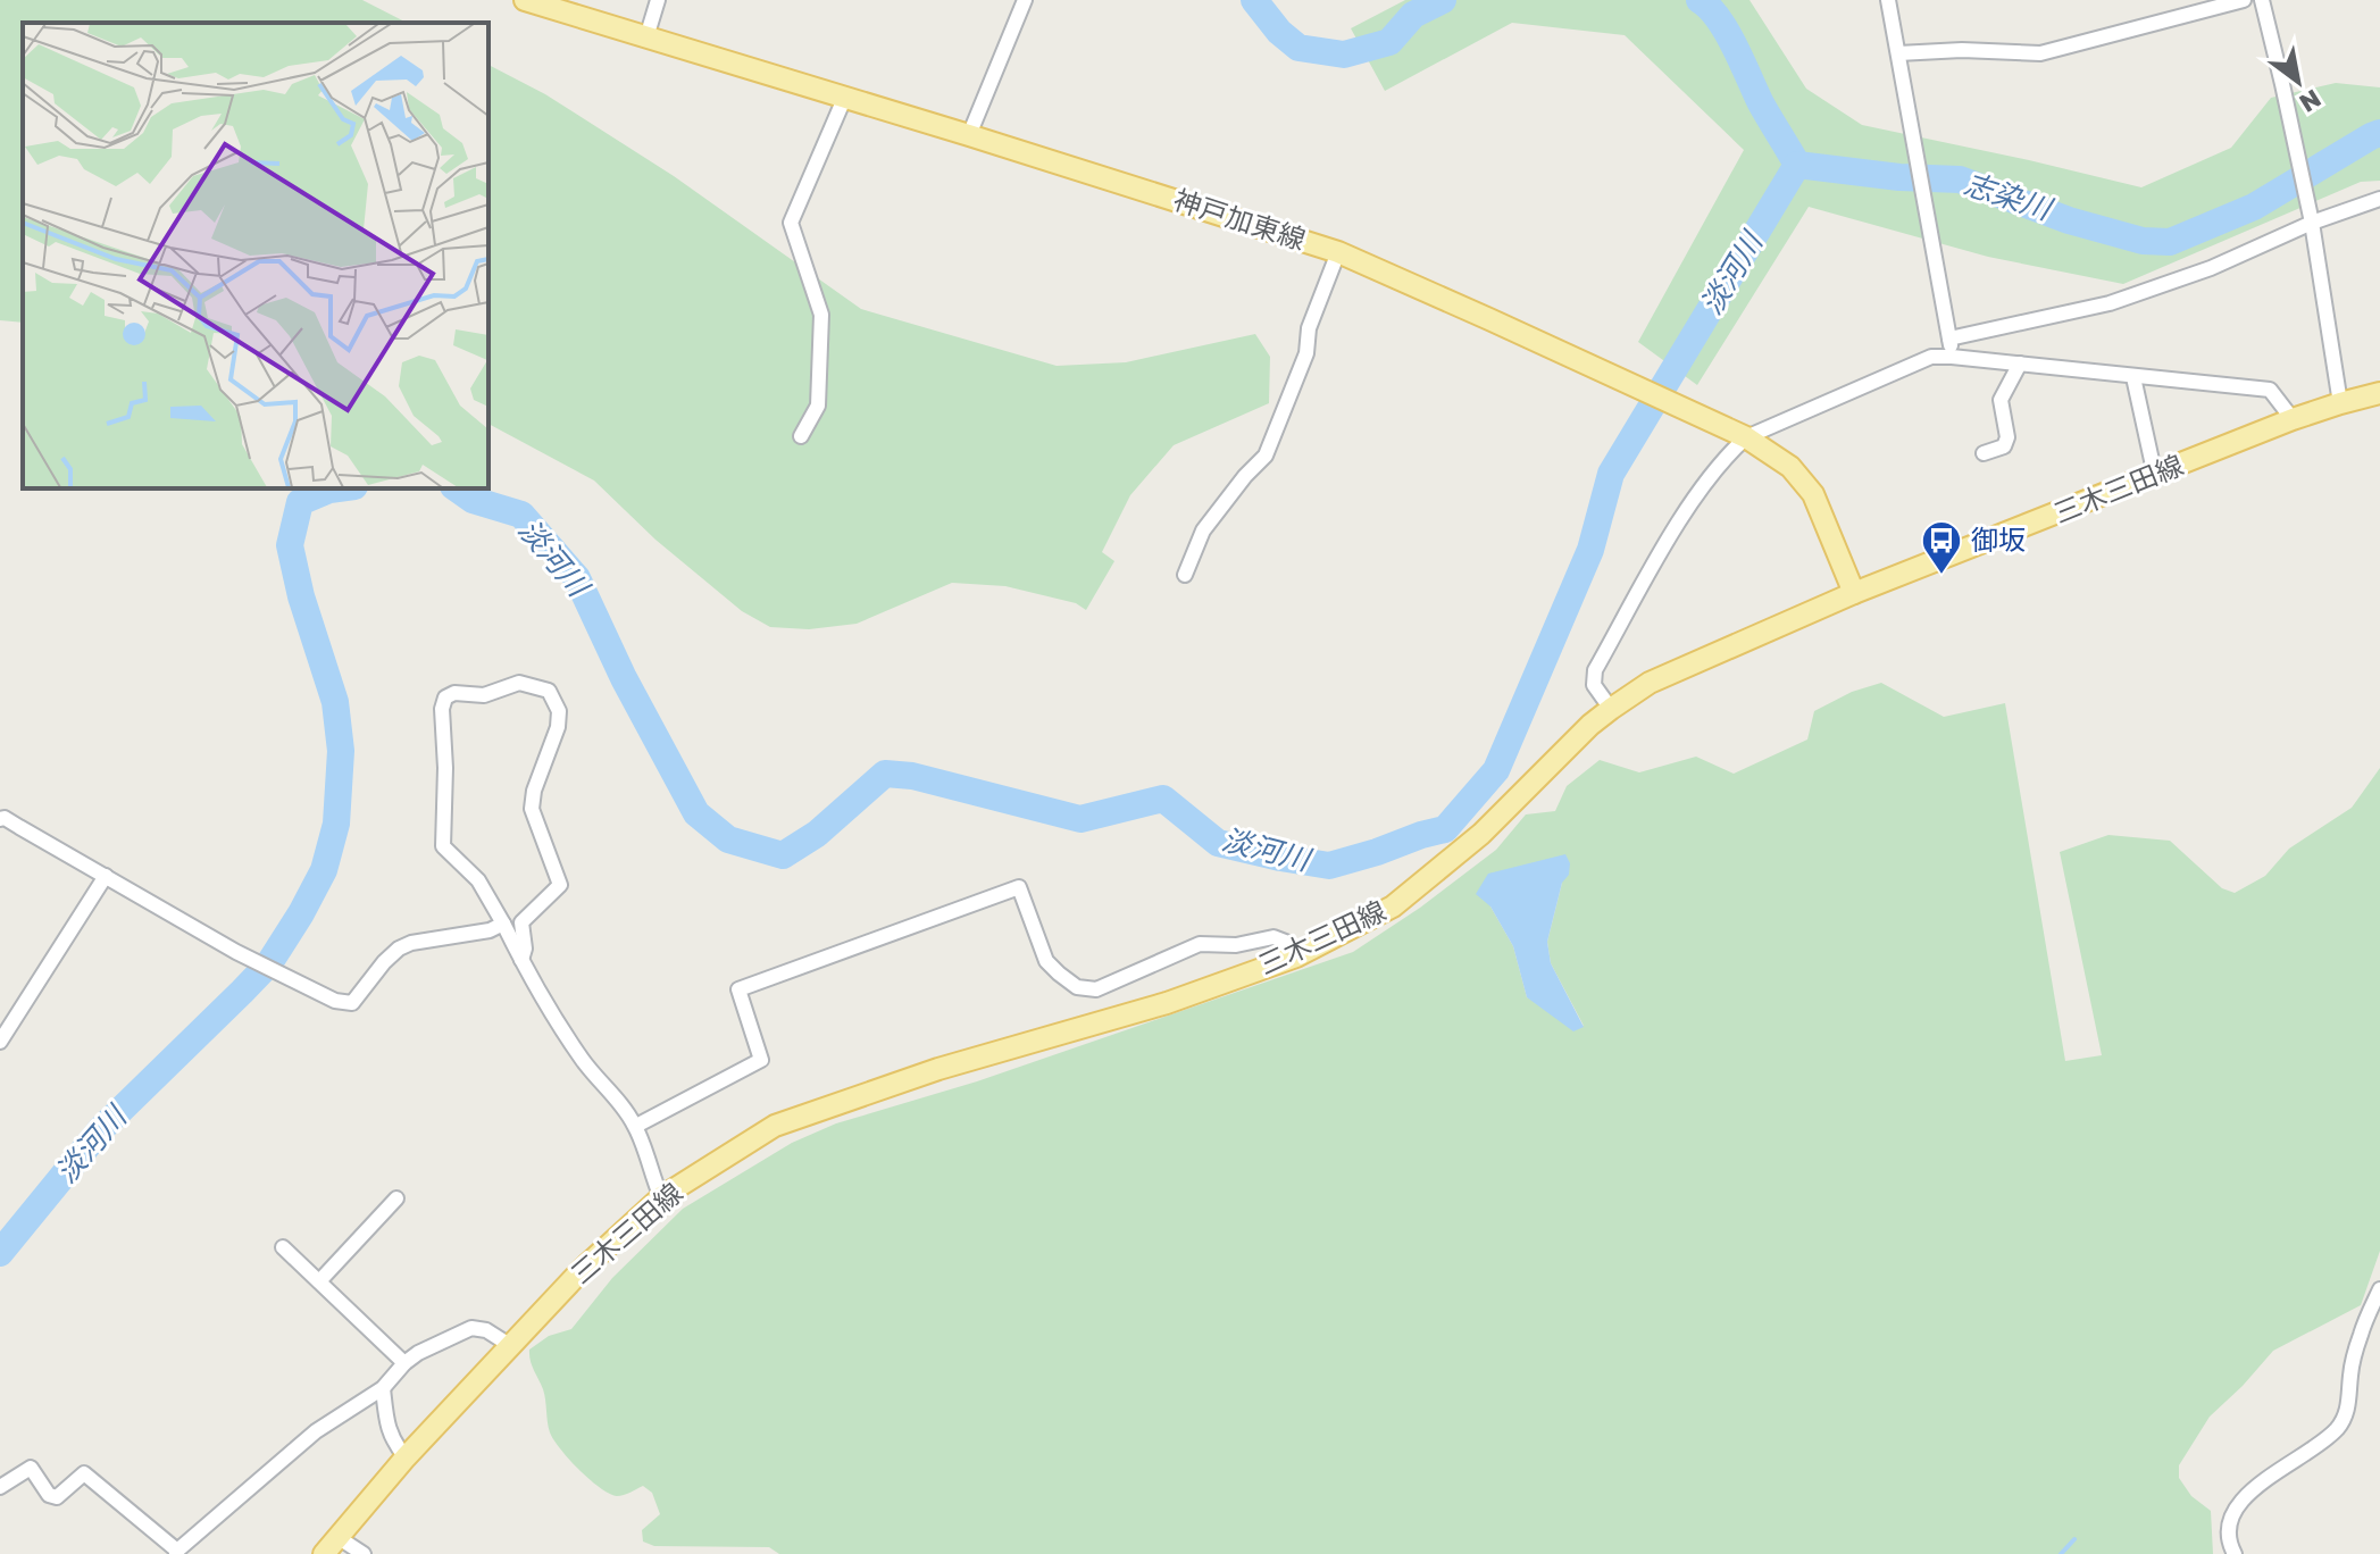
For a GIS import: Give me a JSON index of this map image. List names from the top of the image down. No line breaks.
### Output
{"streets":{"main road":["神戸加東線","三木三田線"]},"crossings":[["神戸加東線","三木三田線"]],"water":["志染川","淡河川"],"places":{"bus stop":["御坂"]},"north":"bottom right"}
